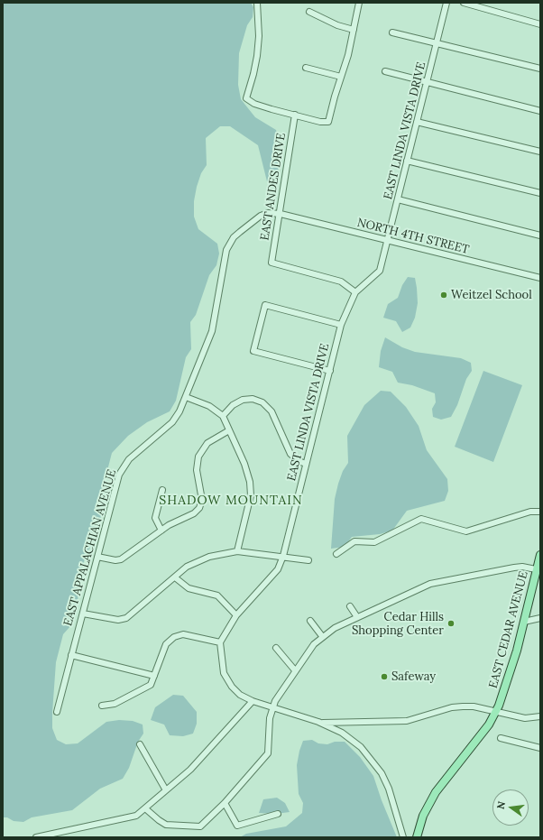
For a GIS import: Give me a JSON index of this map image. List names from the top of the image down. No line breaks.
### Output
{"streets":{"main road":["EAST CEDAR AVENUE"],"street":["EAST LINDA VISTA DRIVE","EAST ANDES DRIVE","NORTH 4TH STREET","EAST APPALACHIAN AVENUE"]},"crossings":[["EAST LINDA VISTA DRIVE","EAST ANDES DRIVE"],["EAST LINDA VISTA DRIVE","NORTH 4TH STREET"],["EAST ANDES DRIVE","NORTH 4TH STREET"],["EAST ANDES DRIVE","EAST APPALACHIAN AVENUE"],["NORTH 4TH STREET","EAST APPALACHIAN AVENUE"]],"districts":["SHADOW MOUNTAIN"],"places":["Weitzel School","Cedar Hills Shopping Center","Safeway"],"north":"left"}
